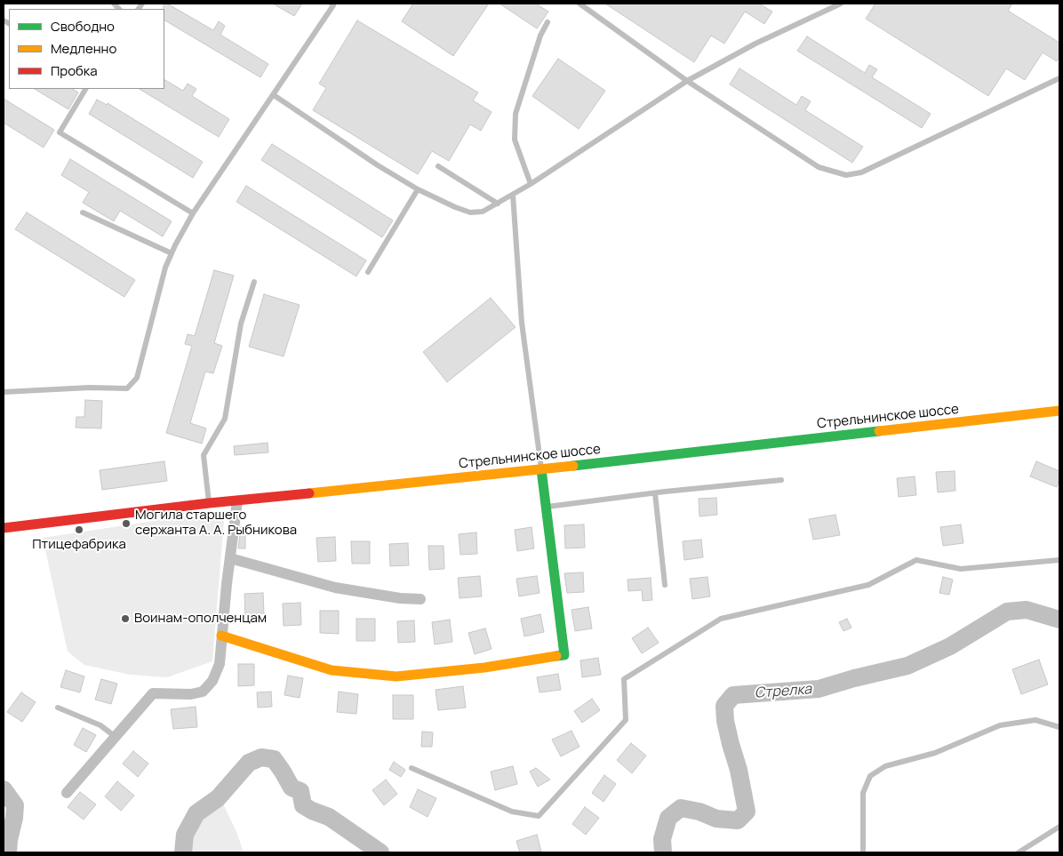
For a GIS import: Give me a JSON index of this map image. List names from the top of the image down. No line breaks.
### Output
{"streets":{"main road":["Стрельнинское шоссе"]},"water":["Стрелка"],"places":["Могила старшего сержанта А. А. Рыбникова","Птицефабрика","Воинам-ополченцам"],"legend":["Свободно","Медленно","Пробка"]}
